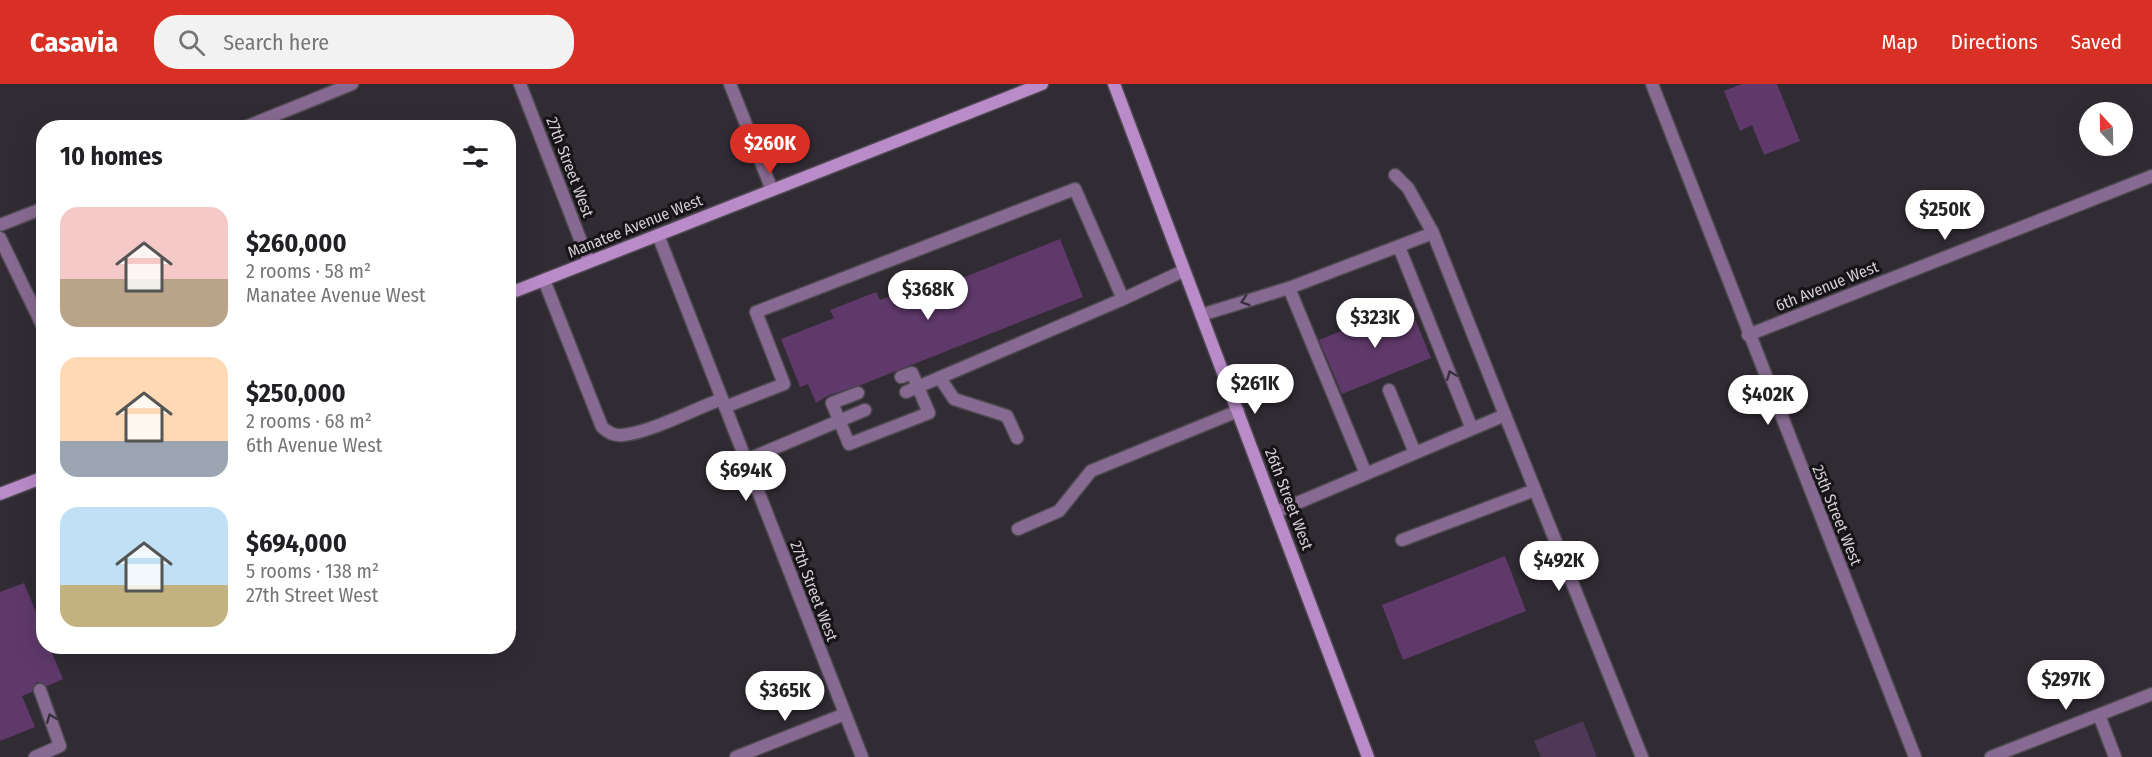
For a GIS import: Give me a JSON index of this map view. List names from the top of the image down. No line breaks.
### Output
{"streets":{"street":["27th Street West","Manatee Avenue West","6th Avenue West","26th Street West","25th Street West"]},"crossings":[["27th Street West","Manatee Avenue West"],["6th Avenue West","25th Street West"]],"north":"top","page":{"header":"Casavia","search":"Search here","nav":["Map","Directions","Saved"],"heading":"10 homes","price":["$260K","$250K","$368K","$323K","$261K","$402K","$694K","$492K","$297K","$365K"],"list":[{"name":"$260,000","note":"2 rooms · 58 m² · Manatee Avenue West"},{"name":"$250,000","note":"2 rooms · 68 m² · 6th Avenue West"},{"name":"$694,000","note":"5 rooms · 138 m² · 27th Street West"}]}}
